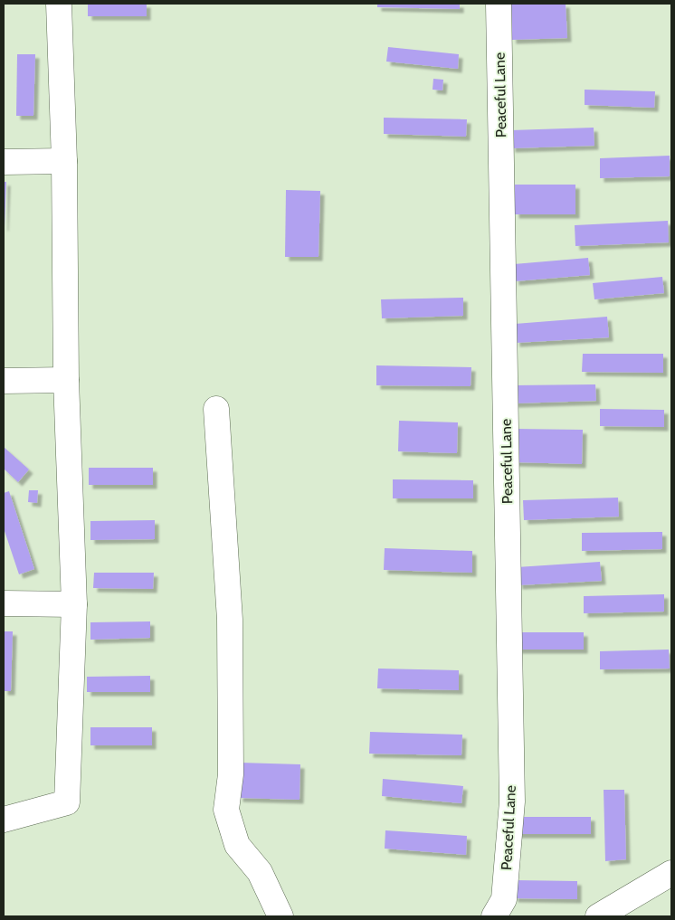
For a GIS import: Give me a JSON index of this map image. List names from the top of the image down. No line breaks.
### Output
{"streets":{"street":["Peaceful Lane"]}}
